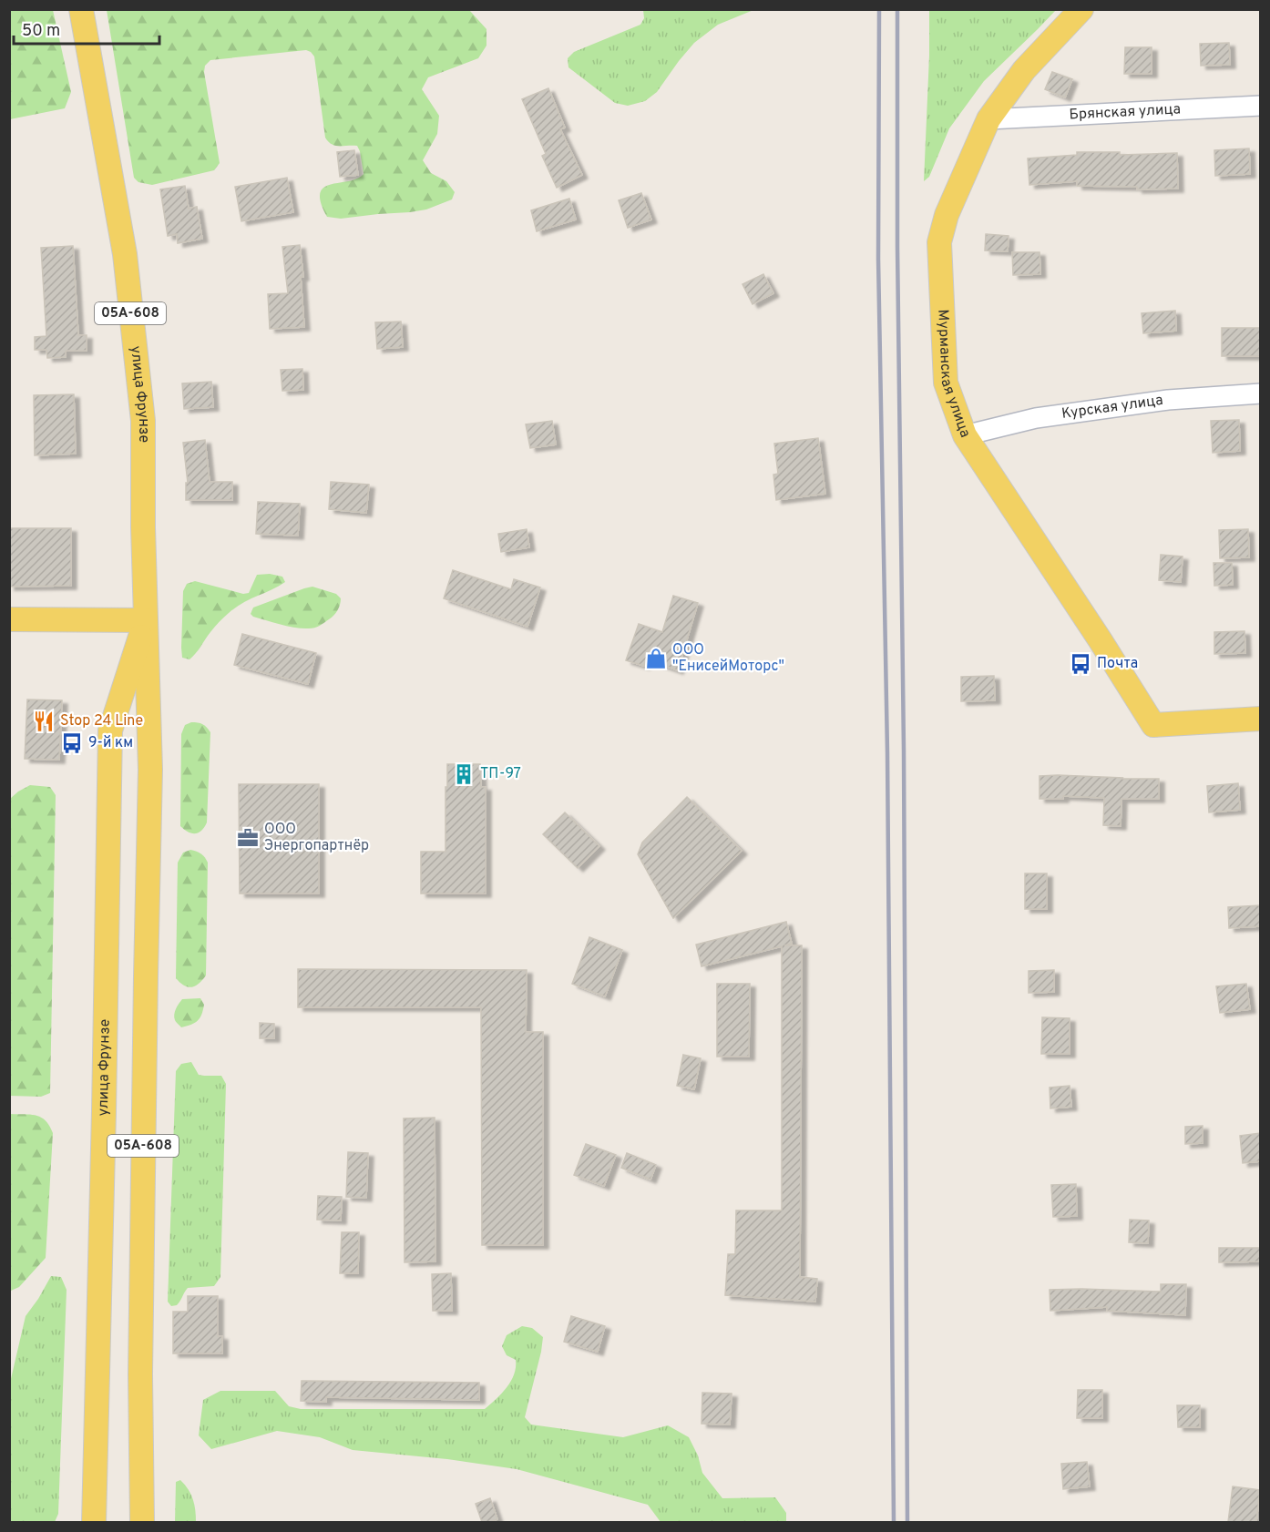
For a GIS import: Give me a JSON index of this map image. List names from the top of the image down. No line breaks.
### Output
{"streets":{"main road":["05А-608","Мурманская улица","улица Фрунзе"],"street":["Брянская улица","Курская улица"]},"crossings":[["Брянская улица","Мурманская улица"],["Мурманская улица","Курская улица"]],"places":{"shop":["ООО \"ЕнисейМоторс\""],"bus stop":["Почта","9-й км"],"restaurant":["Stop 24 Line"],"building":["ТП-97"],"office":["ООО Энергопартнёр"]},"scale_bar":"50 m"}
